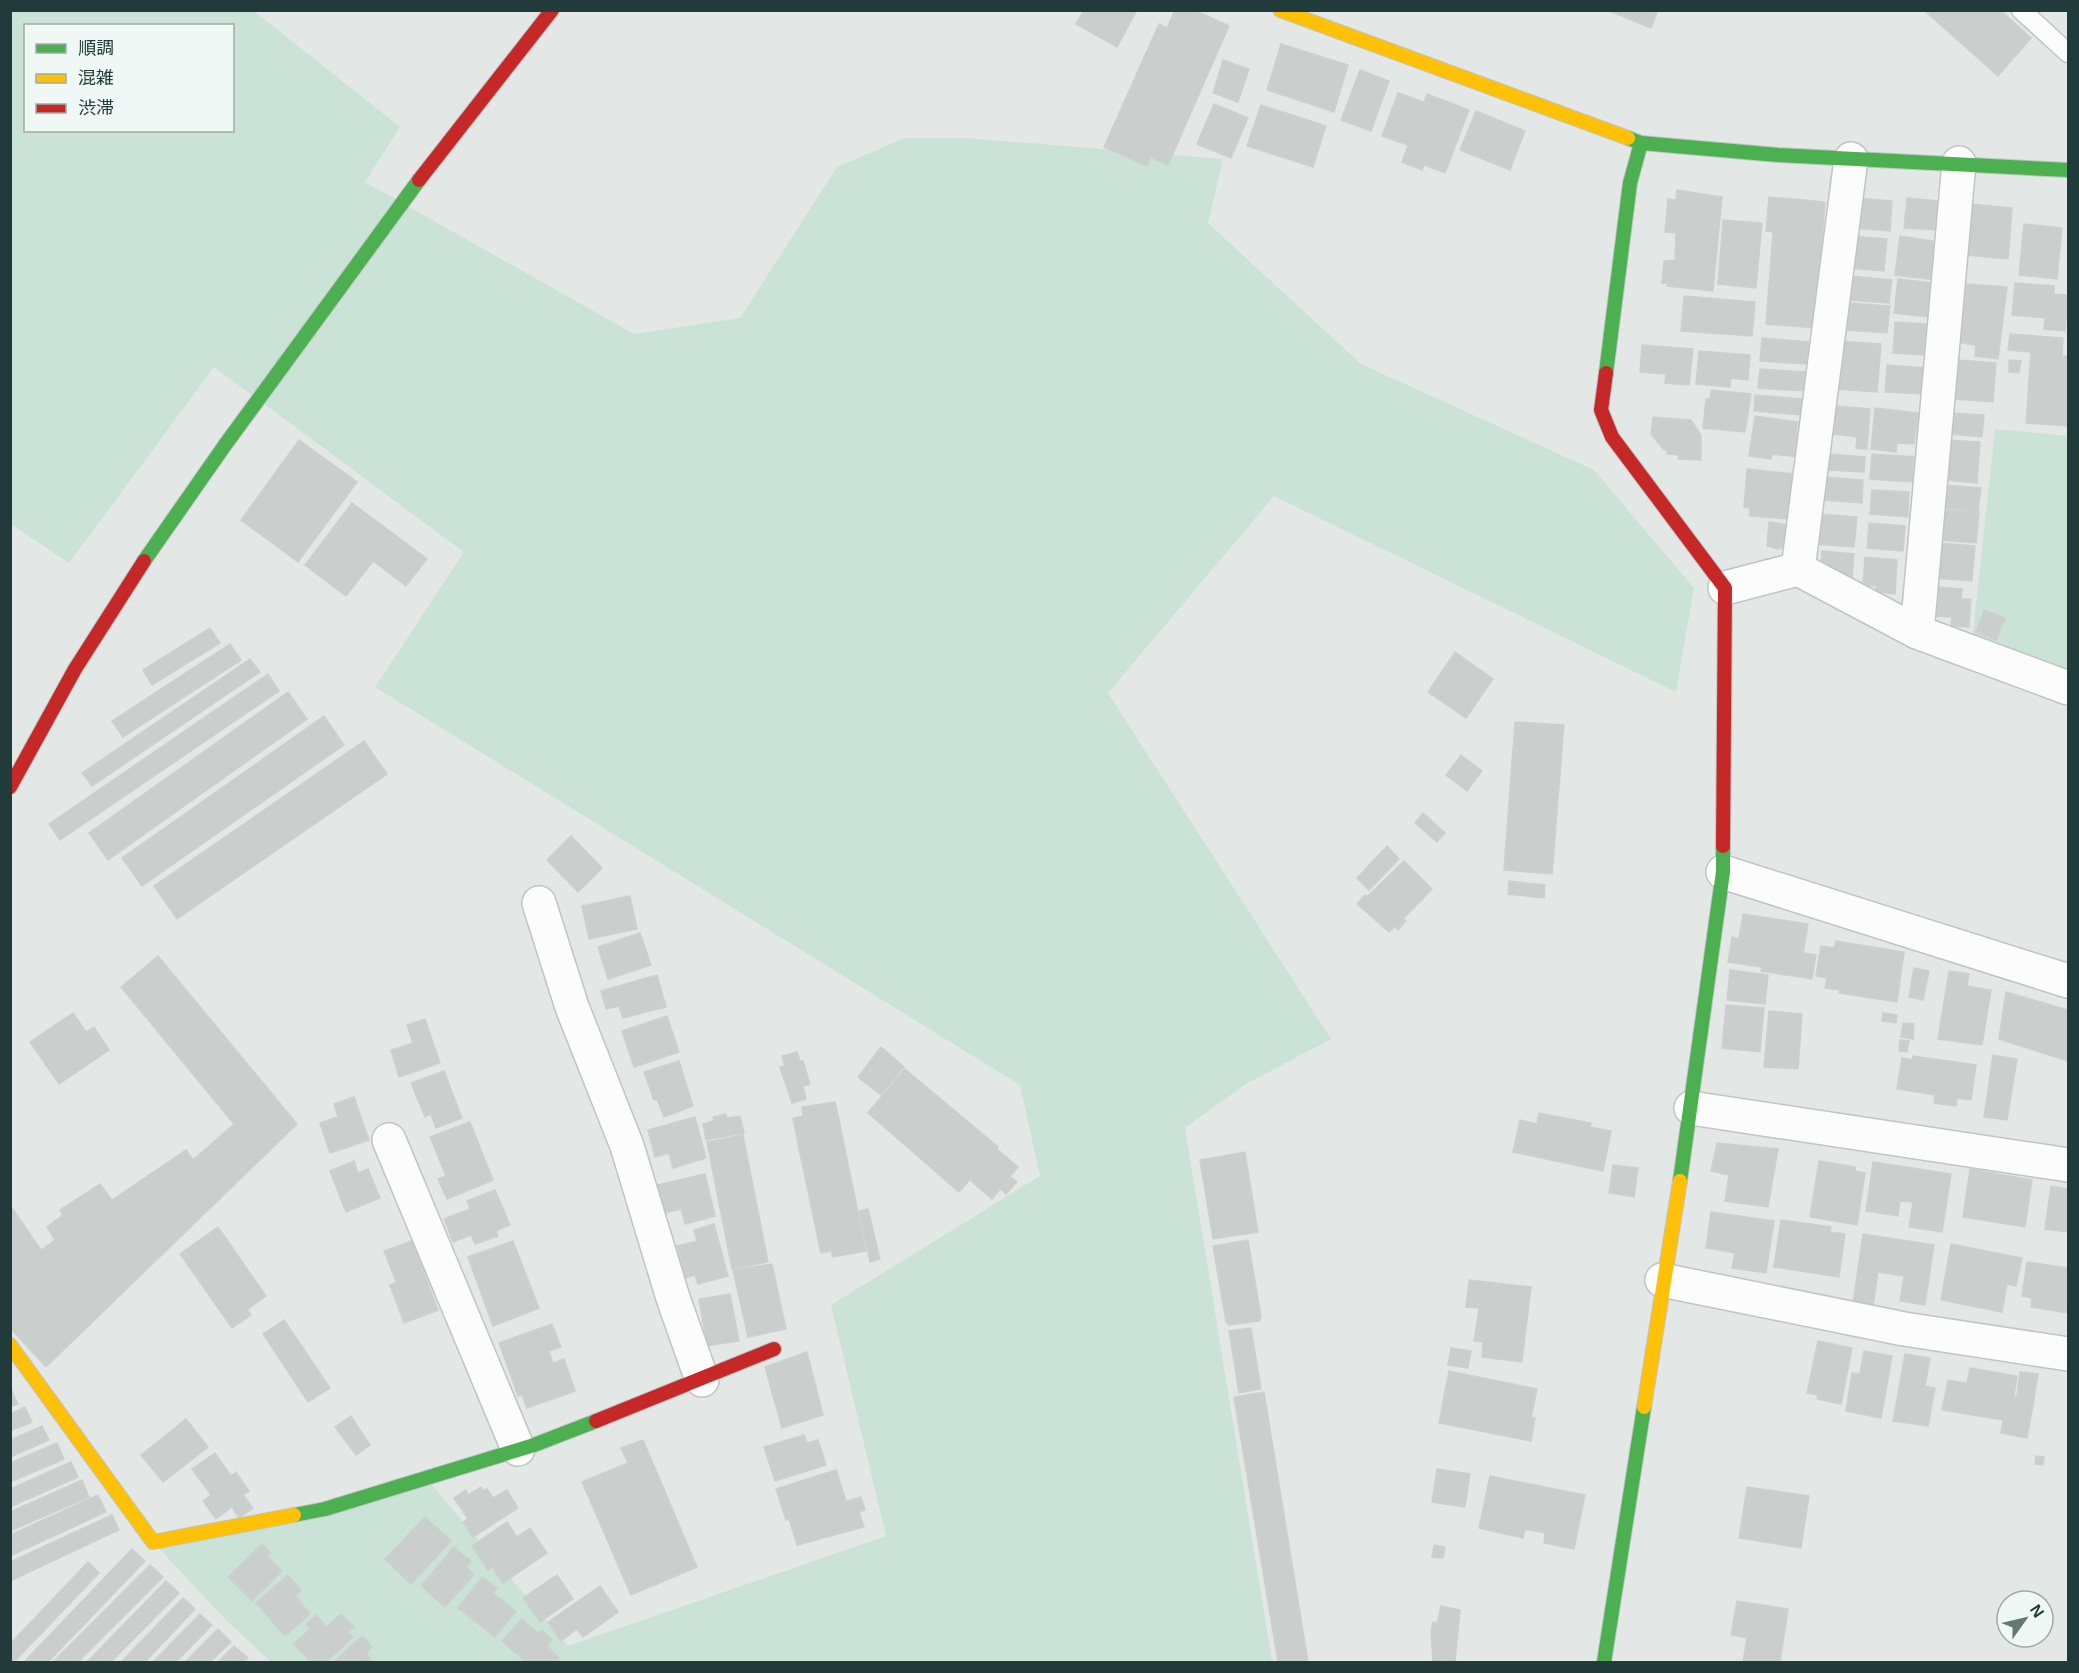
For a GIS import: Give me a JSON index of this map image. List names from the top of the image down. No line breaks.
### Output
{"legend":["順調","混雑","渋滞"],"north":"top right"}
